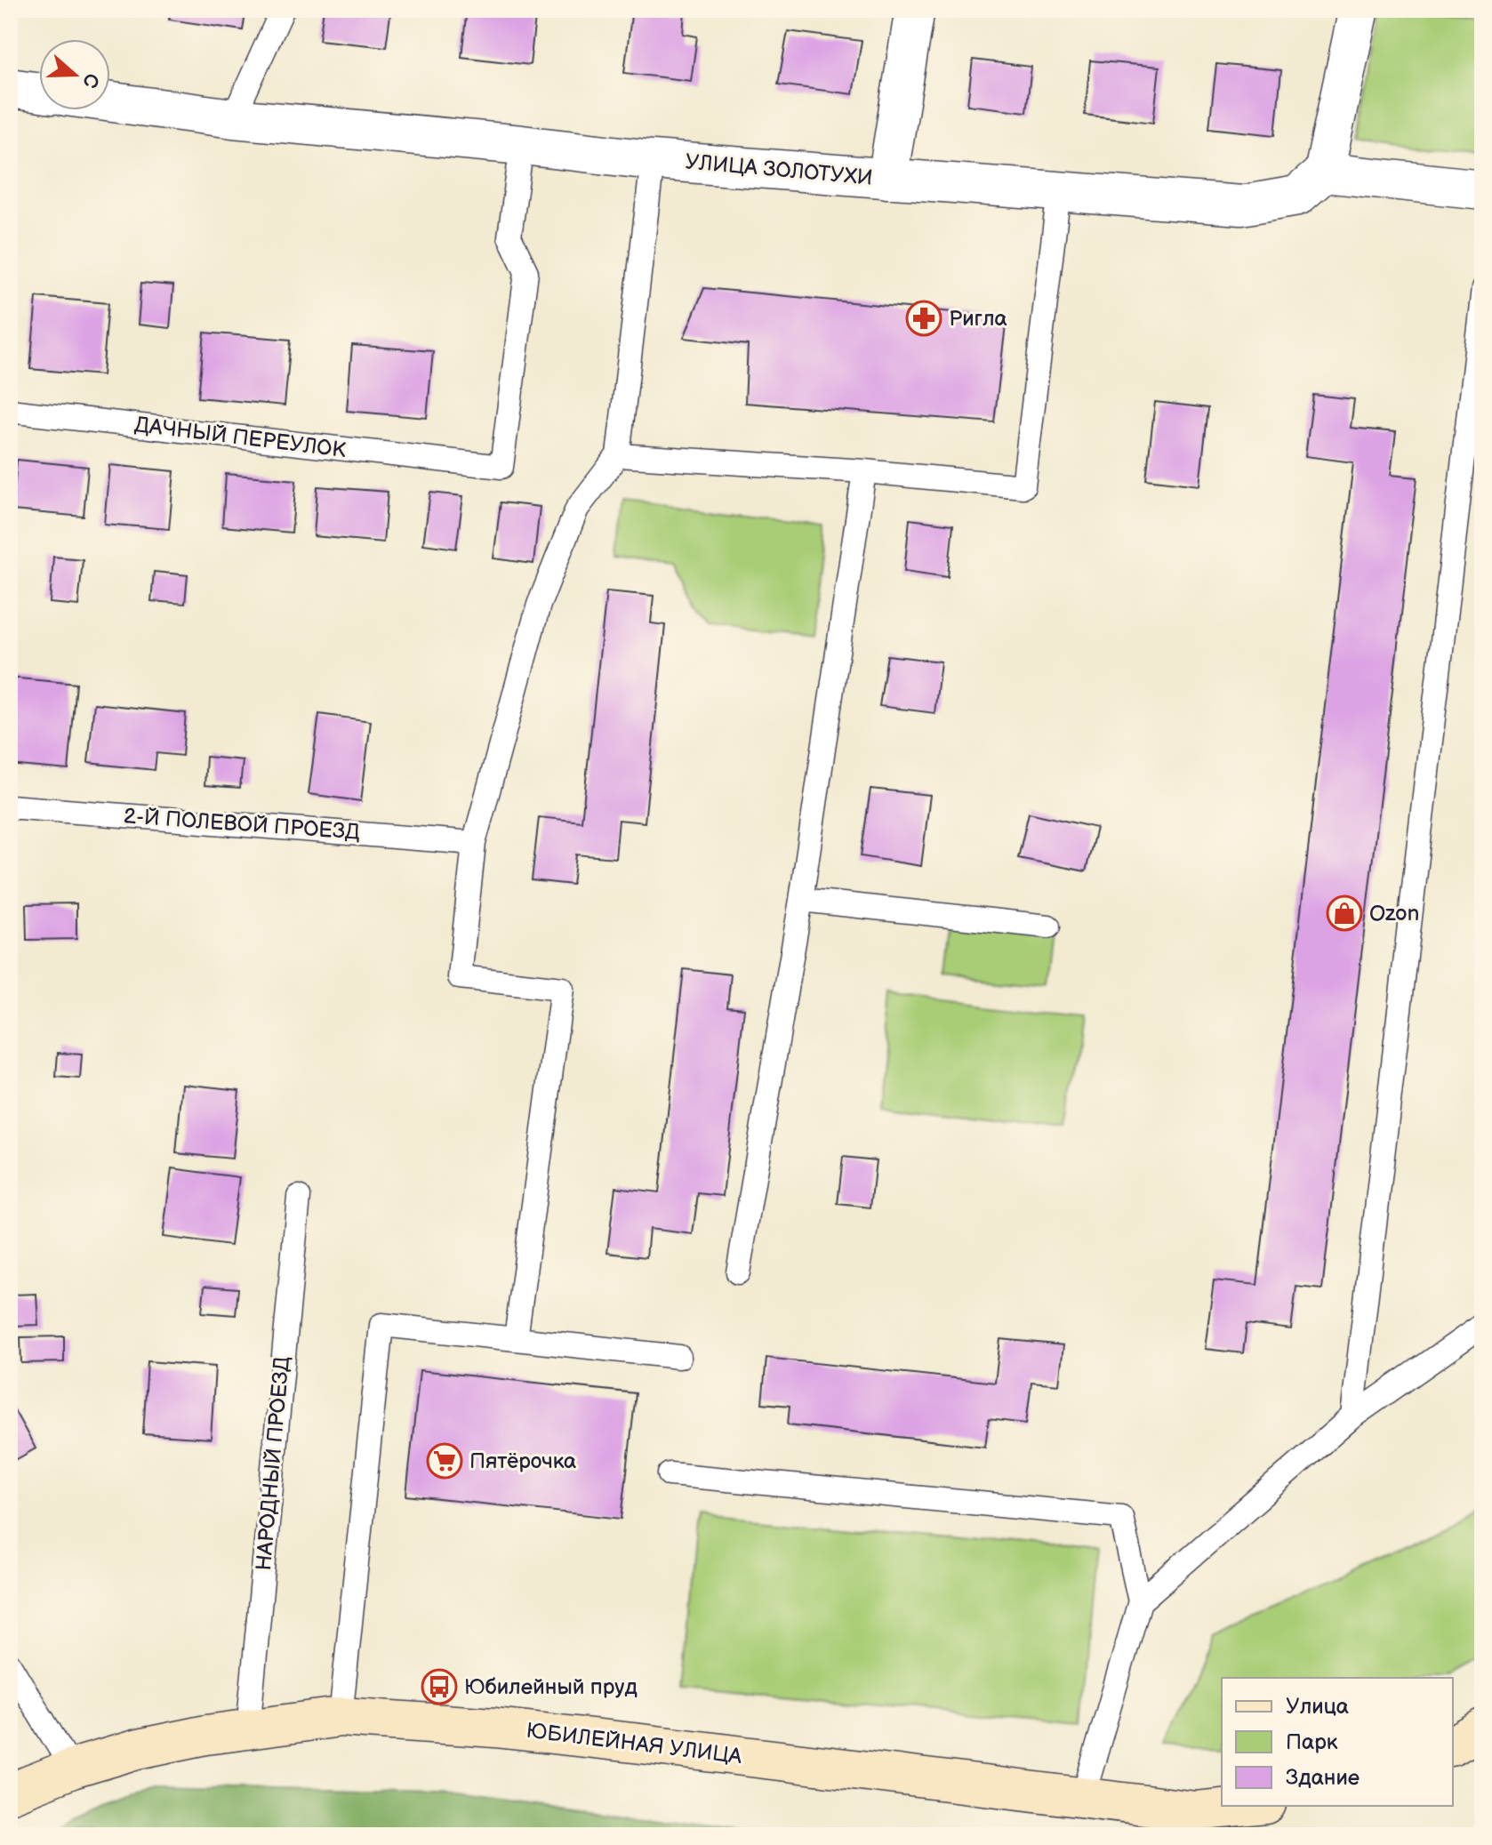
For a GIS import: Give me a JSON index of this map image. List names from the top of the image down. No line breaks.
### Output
{"streets":{"street":["УЛИЦА ЗОЛОТУХИ","ЮБИЛЕЙНАЯ УЛИЦА"],"lane":["ДАЧНЫЙ ПЕРЕУЛОК","2-Й ПОЛЕВОЙ ПРОЕЗД","НАРОДНЫЙ ПРОЕЗД"]},"crossings":[["УЛИЦА ЗОЛОТУХИ","ДАЧНЫЙ ПЕРЕУЛОК"],["НАРОДНЫЙ ПРОЕЗД","ЮБИЛЕЙНАЯ УЛИЦА"]],"places":{"pharmacy":["Ригла"],"shop":["Ozon"],"supermarket":["Пятёрочка"],"bus stop":["Юбилейный пруд"]},"legend":["Улица","Парк","Здание"],"north":"right"}
